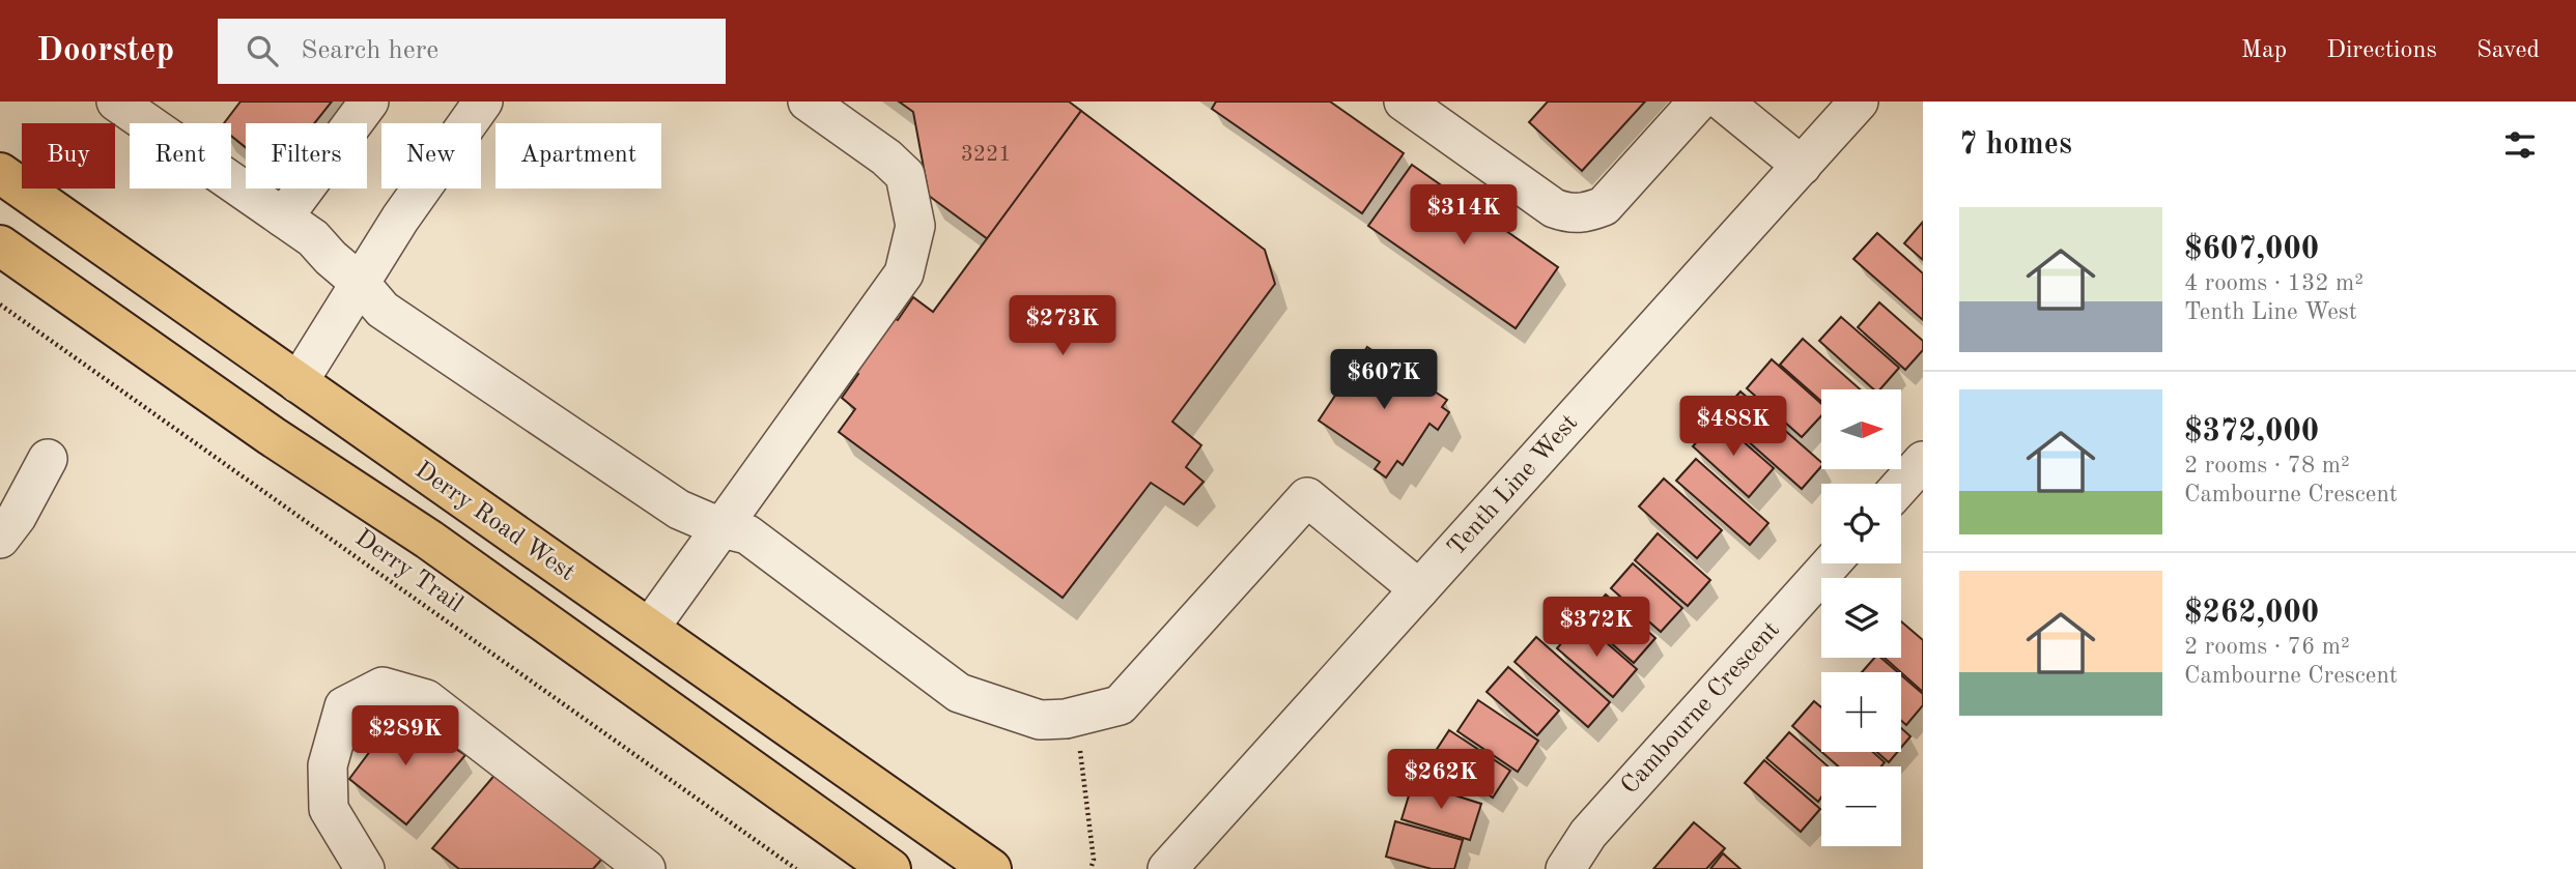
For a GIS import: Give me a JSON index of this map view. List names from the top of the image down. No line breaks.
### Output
{"streets":{"main road":["Derry Road West"],"street":["Tenth Line West","Cambourne Crescent"],"path":["Derry Trail"]},"house_numbers":["3221"],"north":"right","page":{"header":"Doorstep","search":"Search here","nav":["Map","Directions","Saved"],"heading":"7 homes","chip":["Buy","Rent","Filters","New","Apartment"],"price":["$314K","$273K","$607K","$488K","$372K","$289K","$262K"],"list":[{"name":"$607,000","note":"4 rooms · 132 m² · Tenth Line West"},{"name":"$372,000","note":"2 rooms · 78 m² · Cambourne Crescent"},{"name":"$262,000","note":"2 rooms · 76 m² · Cambourne Crescent"}],"map_buttons":["+","−"]}}
